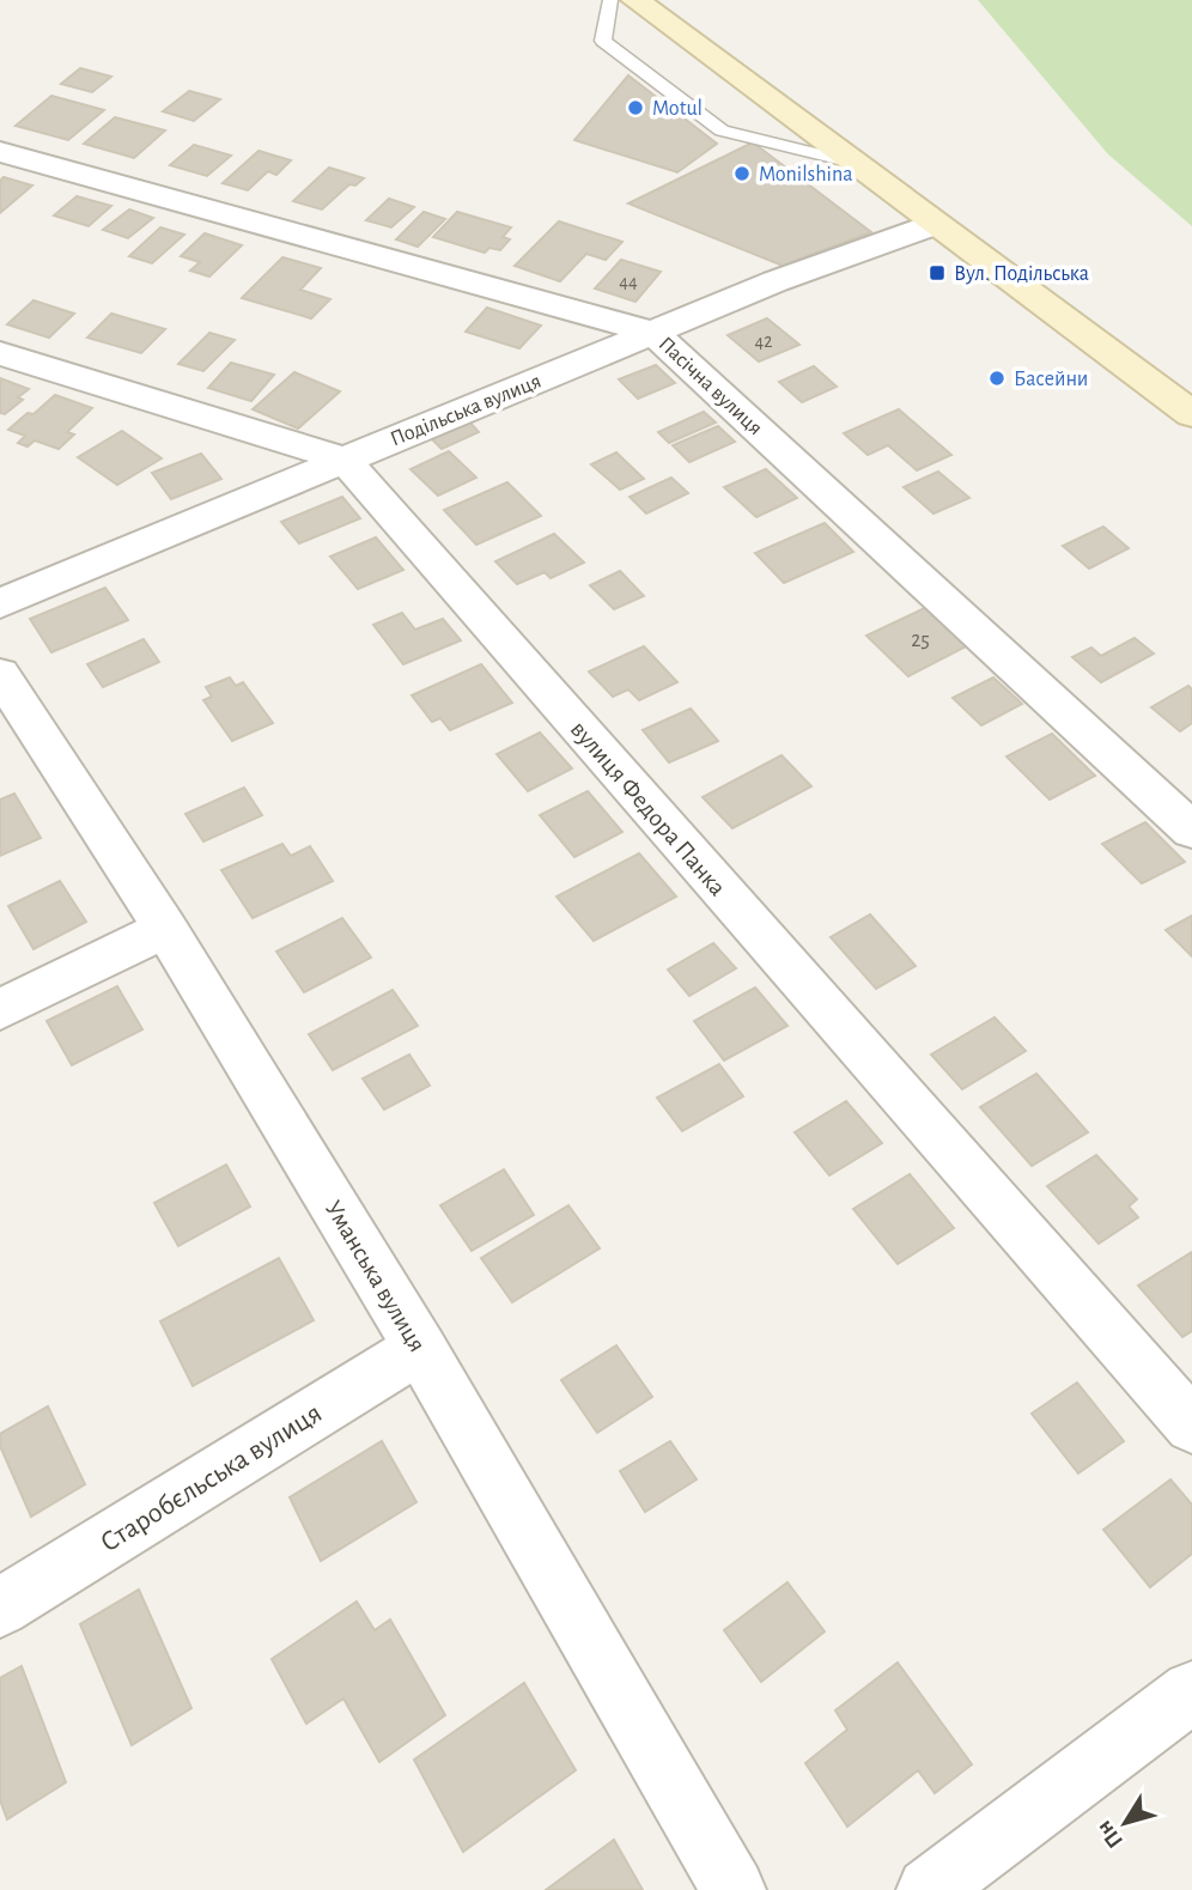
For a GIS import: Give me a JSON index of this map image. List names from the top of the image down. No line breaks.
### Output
{"streets":{"street":["Пасічна вулиця","Подільська вулиця","вулиця Федора Панка","Уманська вулиця","Старобєльська вулиця"]},"crossings":[["Пасічна вулиця","Подільська вулиця"],["Подільська вулиця","вулиця Федора Панка"],["Уманська вулиця","Старобєльська вулиця"]],"places":{"other":["Motul","Monilshina","Басейни"],"transit":["Вул. Подільська"]},"house_numbers":["44","42","25"],"north":"bottom left"}
